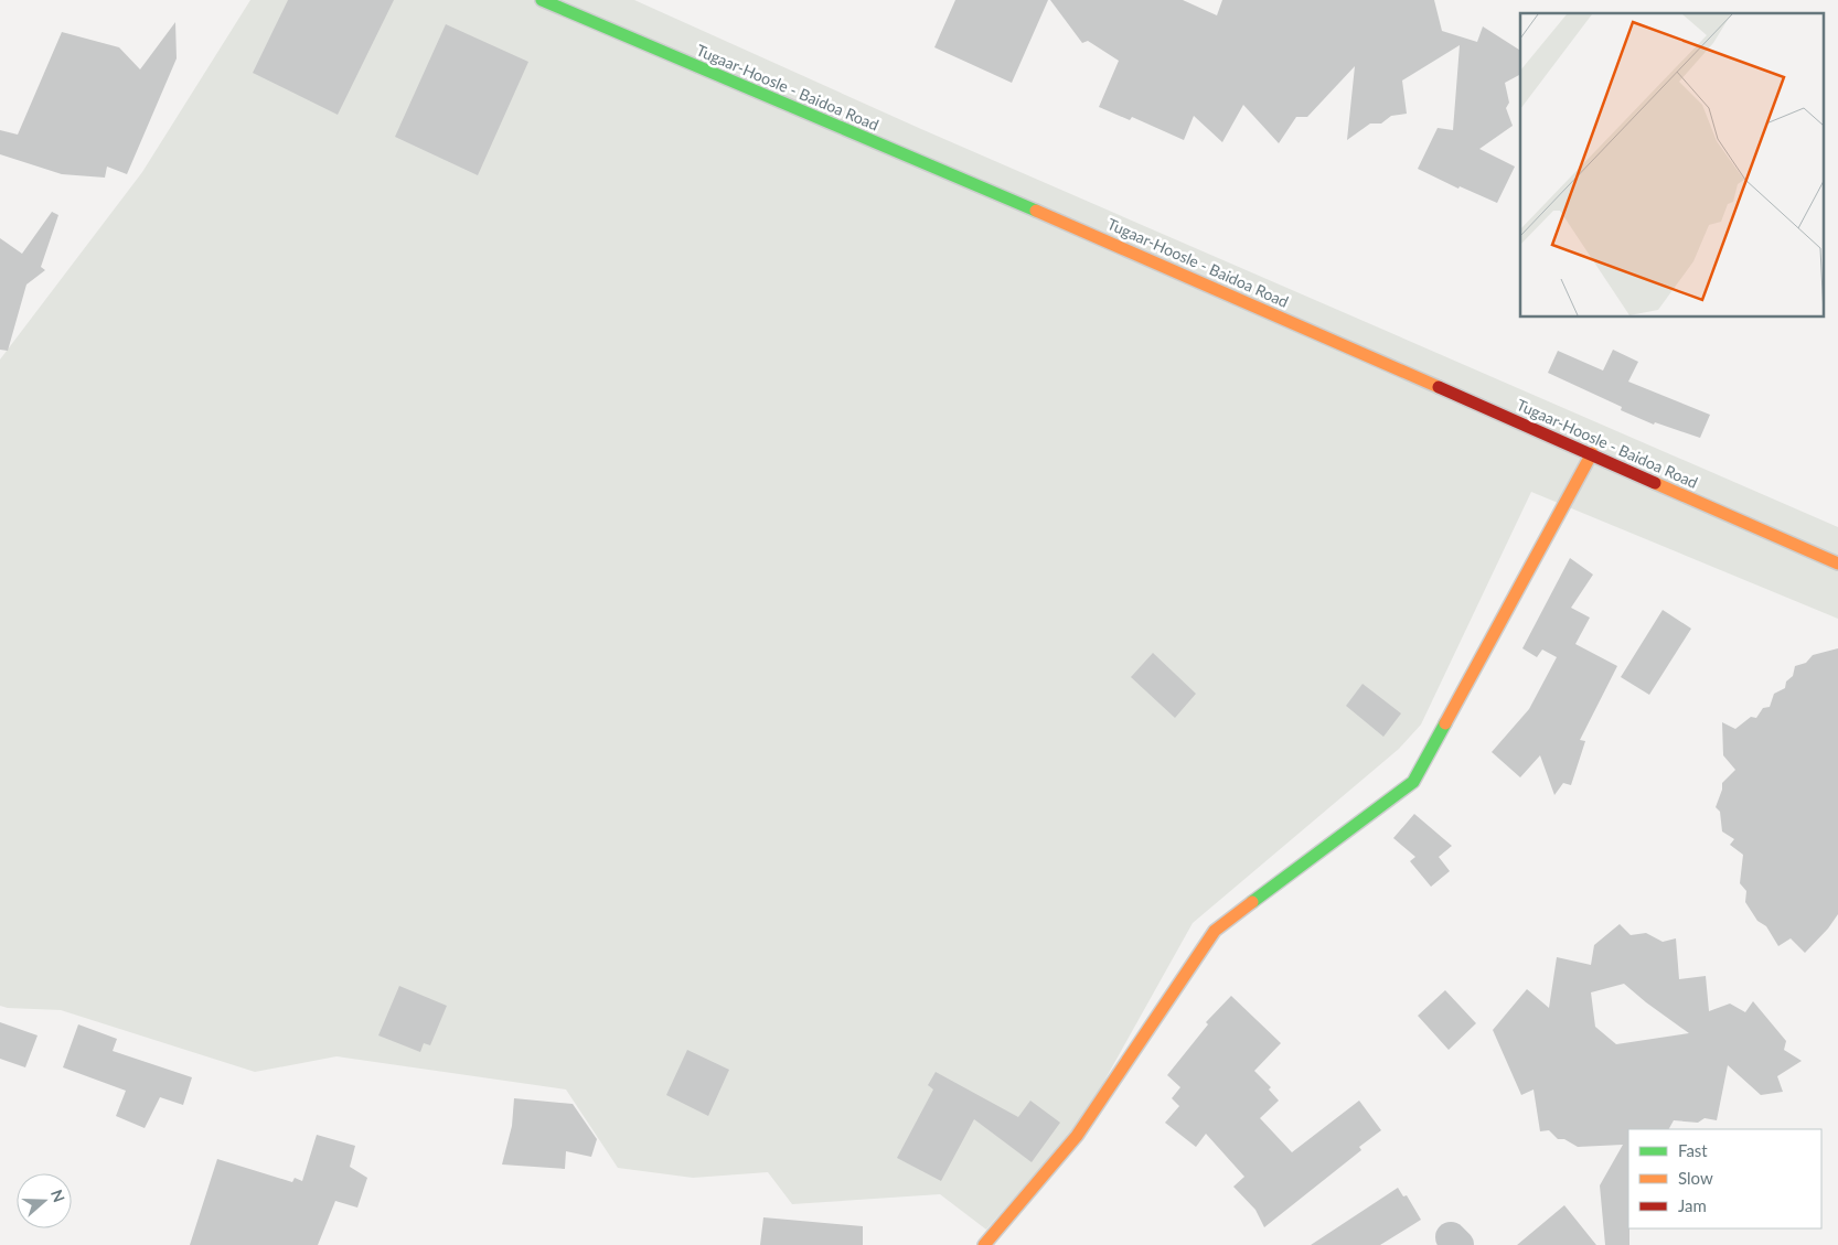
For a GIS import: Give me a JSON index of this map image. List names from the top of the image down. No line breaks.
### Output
{"streets":{"main road":["Tugaar-Hoosle - Baidoa Road"]},"legend":["Fast","Slow","Jam"],"north":"right"}
